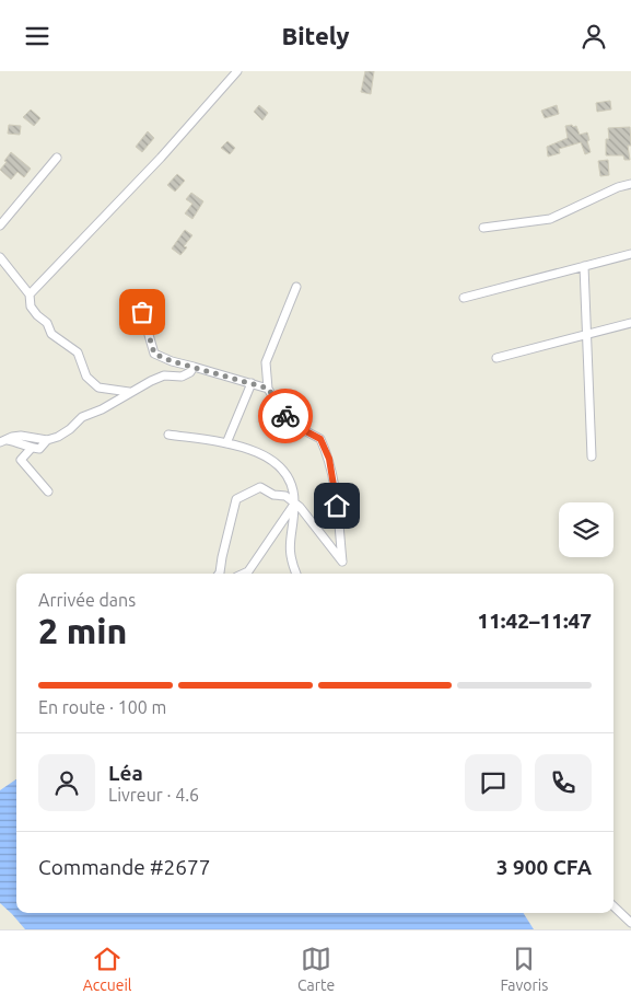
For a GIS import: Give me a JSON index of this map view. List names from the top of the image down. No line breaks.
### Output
{"page":{"header":"Bitely","heading":["2 min","Arrivée dans","11:42–11:47"],"panel":["Léa","Livreur · 4.6","Commande #2677","3 900 CFA"],"bar":"En route · 100 m","tabs":["Accueil","Carte","Favoris"]}}
